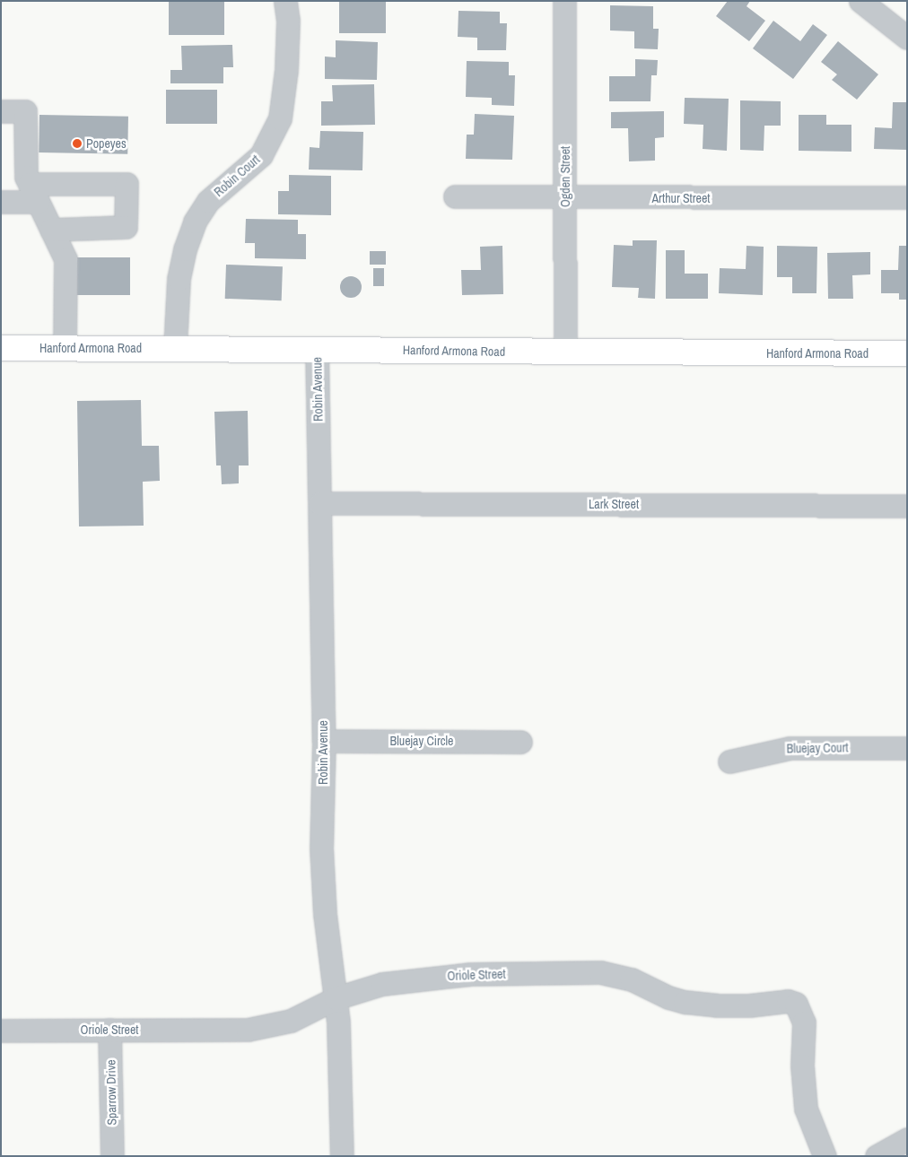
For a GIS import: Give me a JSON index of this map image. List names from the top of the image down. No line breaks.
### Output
{"streets":{"main road":["Hanford Armona Road"],"street":["Robin Court","Ogden Street","Arthur Street","Robin Avenue","Lark Street","Bluejay Circle","Bluejay Court","Oriole Street","Sparrow Drive"]},"crossings":[["Robin Court","Hanford Armona Road"],["Ogden Street","Arthur Street"],["Ogden Street","Hanford Armona Road"],["Hanford Armona Road","Robin Avenue"],["Robin Avenue","Lark Street"],["Robin Avenue","Bluejay Circle"],["Robin Avenue","Oriole Street"],["Oriole Street","Sparrow Drive"]],"places":["Popeyes"]}
